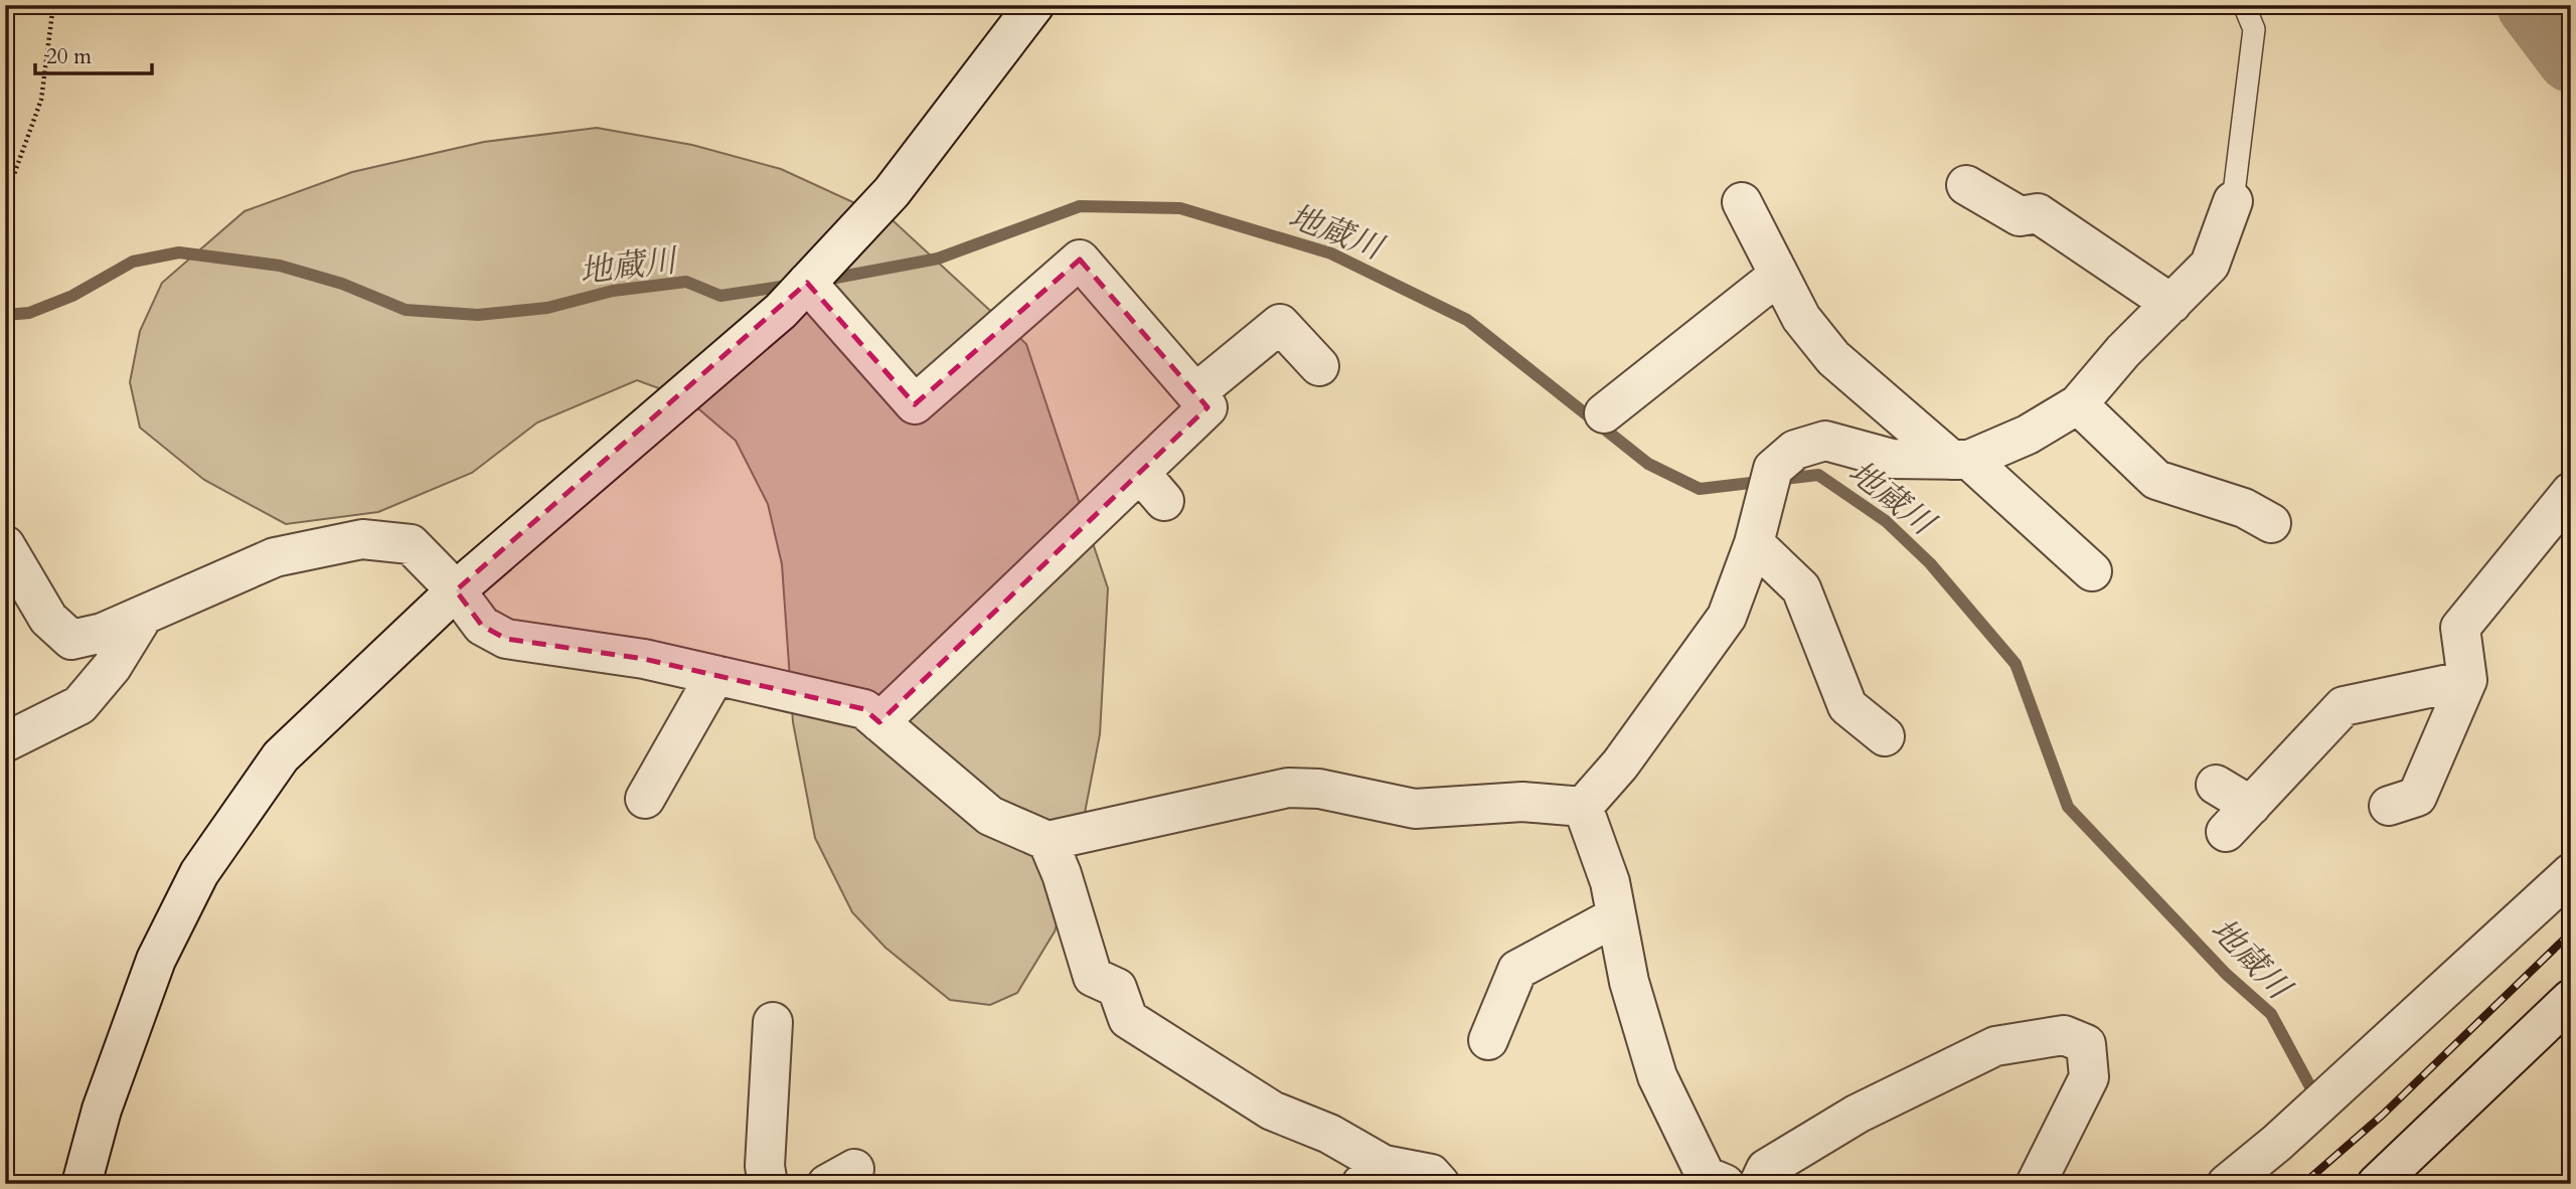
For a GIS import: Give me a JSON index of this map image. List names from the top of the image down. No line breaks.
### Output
{"water":["地蔵川"],"scale_bar":"20 m"}
